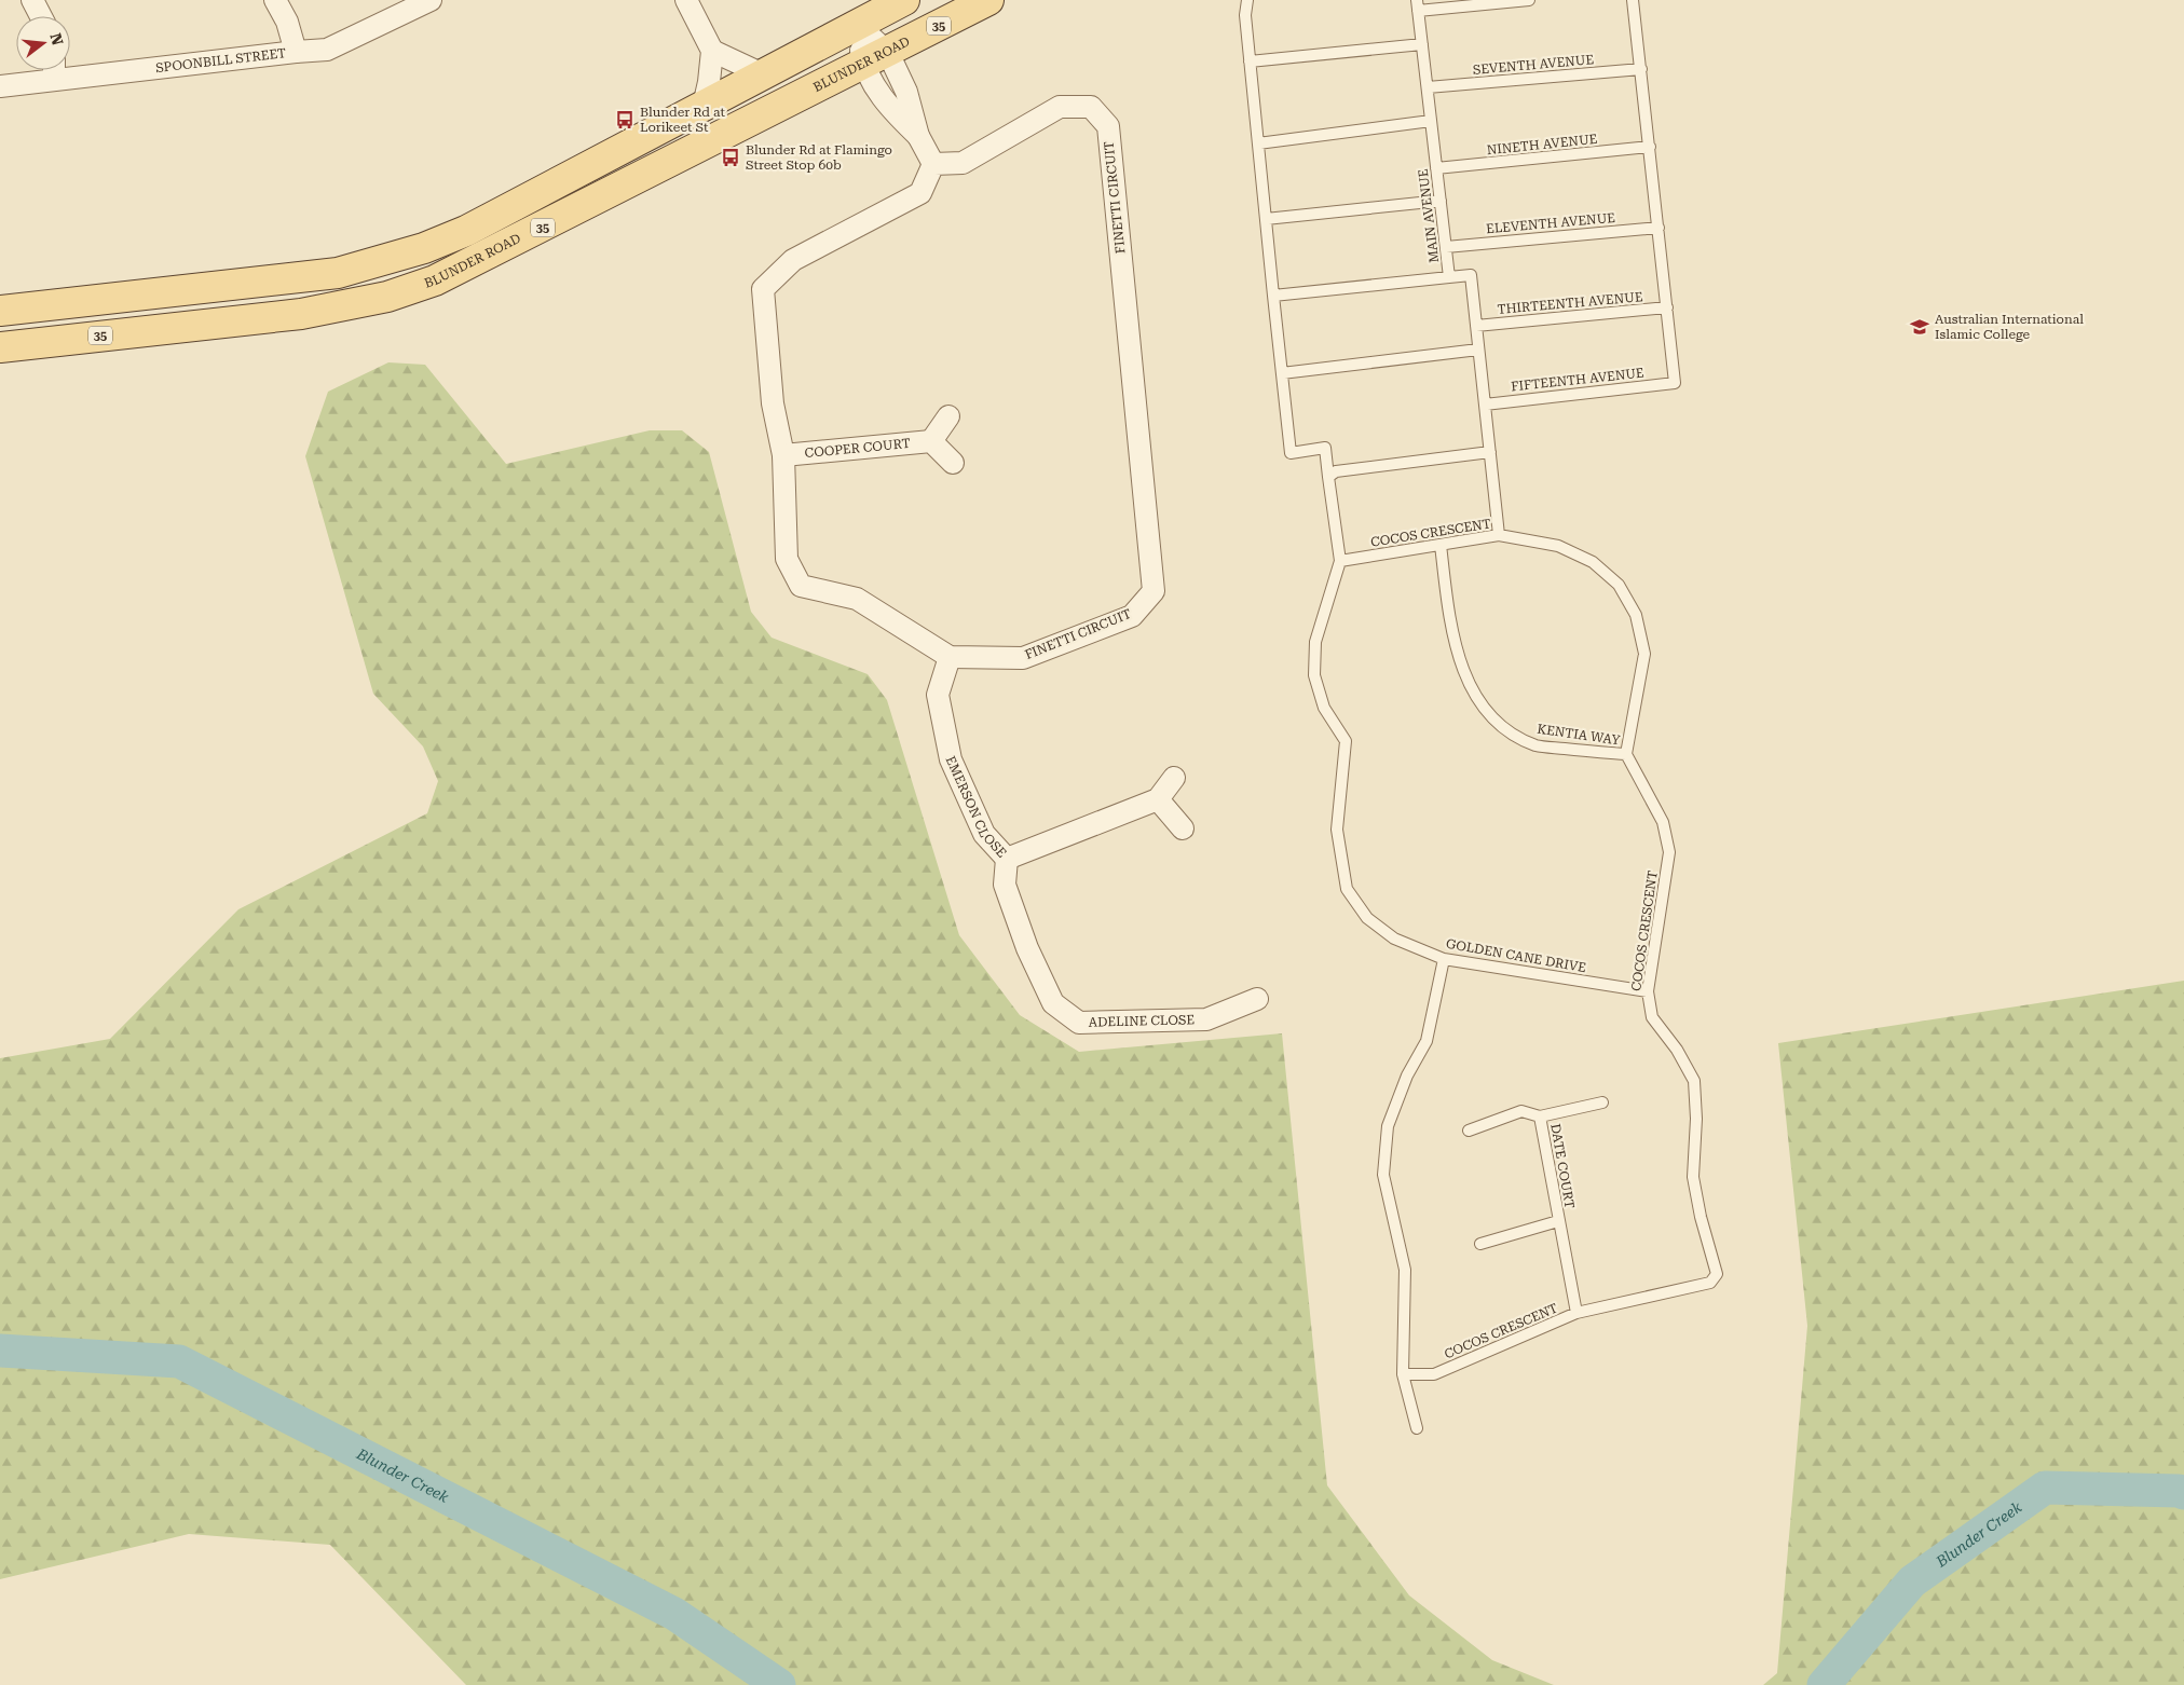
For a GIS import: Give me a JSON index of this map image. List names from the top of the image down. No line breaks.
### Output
{"streets":{"main road":["35","BLUNDER ROAD"],"street":["SPOONBILL STREET","FINETTI CIRCUIT","COOPER COURT","EMERSON CLOSE","ADELINE CLOSE"],"lane":["SEVENTH AVENUE","NINETH AVENUE","MAIN AVENUE","ELEVENTH AVENUE","THIRTEENTH AVENUE","FIFTEENTH AVENUE","COCOS CRESCENT","KENTIA WAY","GOLDEN CANE DRIVE","DATE COURT"]},"crossings":[["SEVENTH AVENUE","MAIN AVENUE"],["NINETH AVENUE","MAIN AVENUE"],["FINETTI CIRCUIT","EMERSON CLOSE"],["MAIN AVENUE","ELEVENTH AVENUE"],["MAIN AVENUE","THIRTEENTH AVENUE"],["MAIN AVENUE","FIFTEENTH AVENUE"],["MAIN AVENUE","COCOS CRESCENT"],["THIRTEENTH AVENUE","FIFTEENTH AVENUE"],["COCOS CRESCENT","KENTIA WAY"],["COCOS CRESCENT","GOLDEN CANE DRIVE"],["COCOS CRESCENT","DATE COURT"],["EMERSON CLOSE","ADELINE CLOSE"]],"water":["Blunder Creek"],"places":{"bus stop":["Blunder Rd at Lorikeet St","Blunder Rd at Flamingo Street Stop 60b"],"school or university":["Australian International Islamic College"]},"north":"right"}
